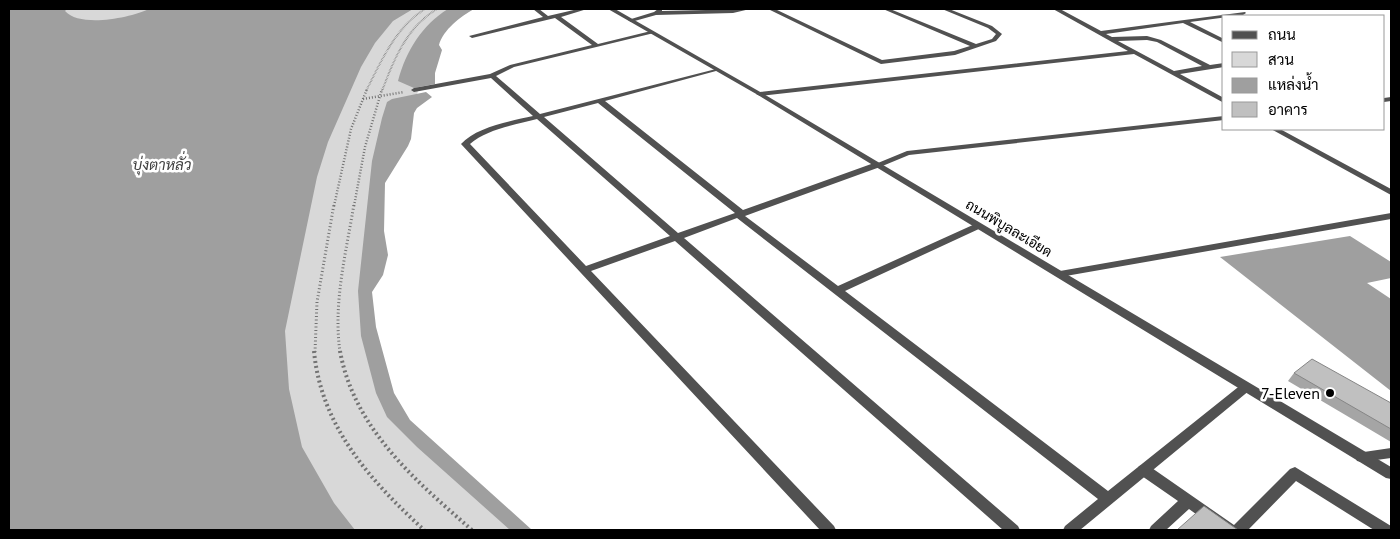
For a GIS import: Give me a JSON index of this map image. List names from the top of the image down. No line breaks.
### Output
{"streets":{"street":["ถนนพิบูลละเอียด"]},"water":["บุ่งตาหลั่ว"],"places":["7-Eleven"],"legend":["ถนน","สวน","แหล่งน้ำ","อาคาร"]}
